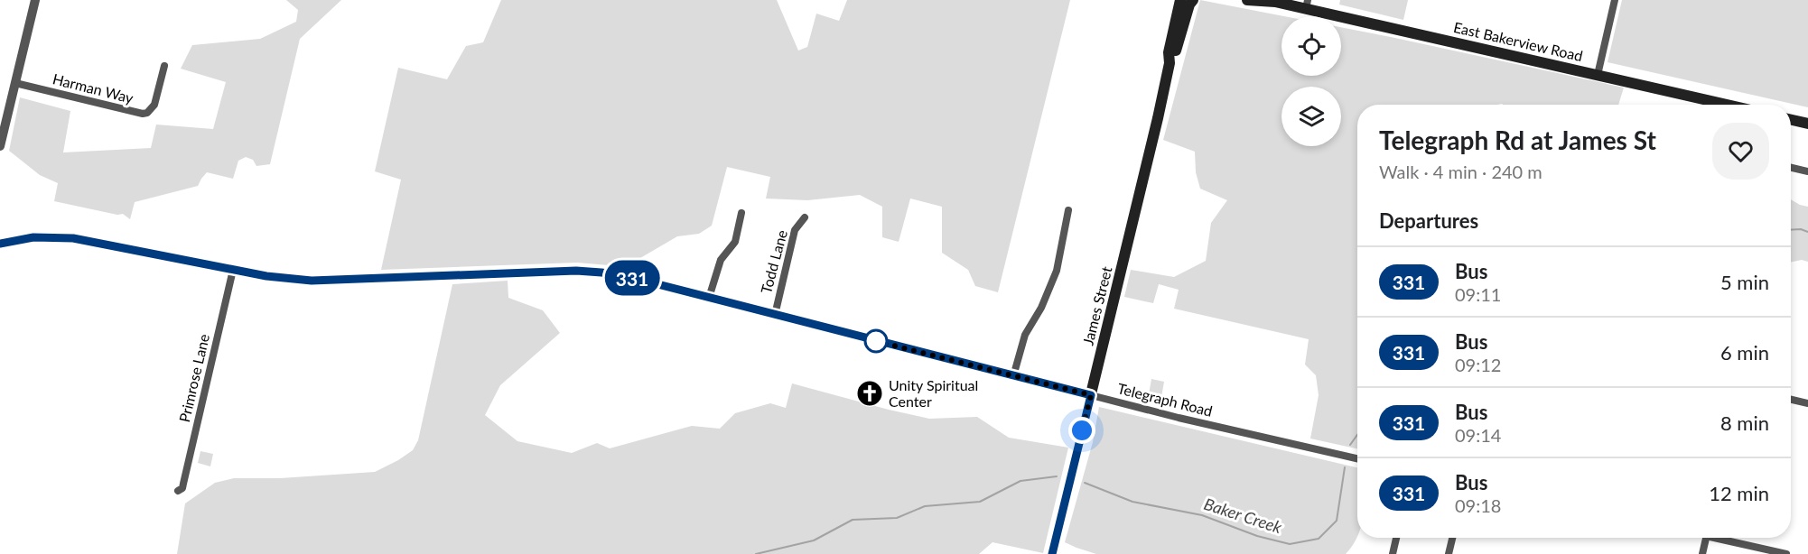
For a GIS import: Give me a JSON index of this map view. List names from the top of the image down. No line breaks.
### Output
{"streets":{"main road":["East Bakerview Road","James Street"],"street":["Harman Way","Todd Lane","Primrose Lane","Telegraph Road"]},"crossings":[["Todd Lane","Telegraph Road"],["James Street","Telegraph Road"],["Primrose Lane","Telegraph Road"]],"water":["Baker Creek"],"places":{"church":["Unity Spiritual Center"]},"lines":["bus line 331"],"page":{"on_map":"331","heading":[["Telegraph Rd at James St","Walk · 4 min · 240 m"],"Departures"],"list":[{"mark":"331","name":"Bus","note":"09:11","value":"5 min"},{"mark":"331","name":"Bus","note":"09:12","value":"6 min"},{"mark":"331","name":"Bus","note":"09:14","value":"8 min"},{"mark":"331","name":"Bus","note":"09:18","value":"12 min"}]}}
